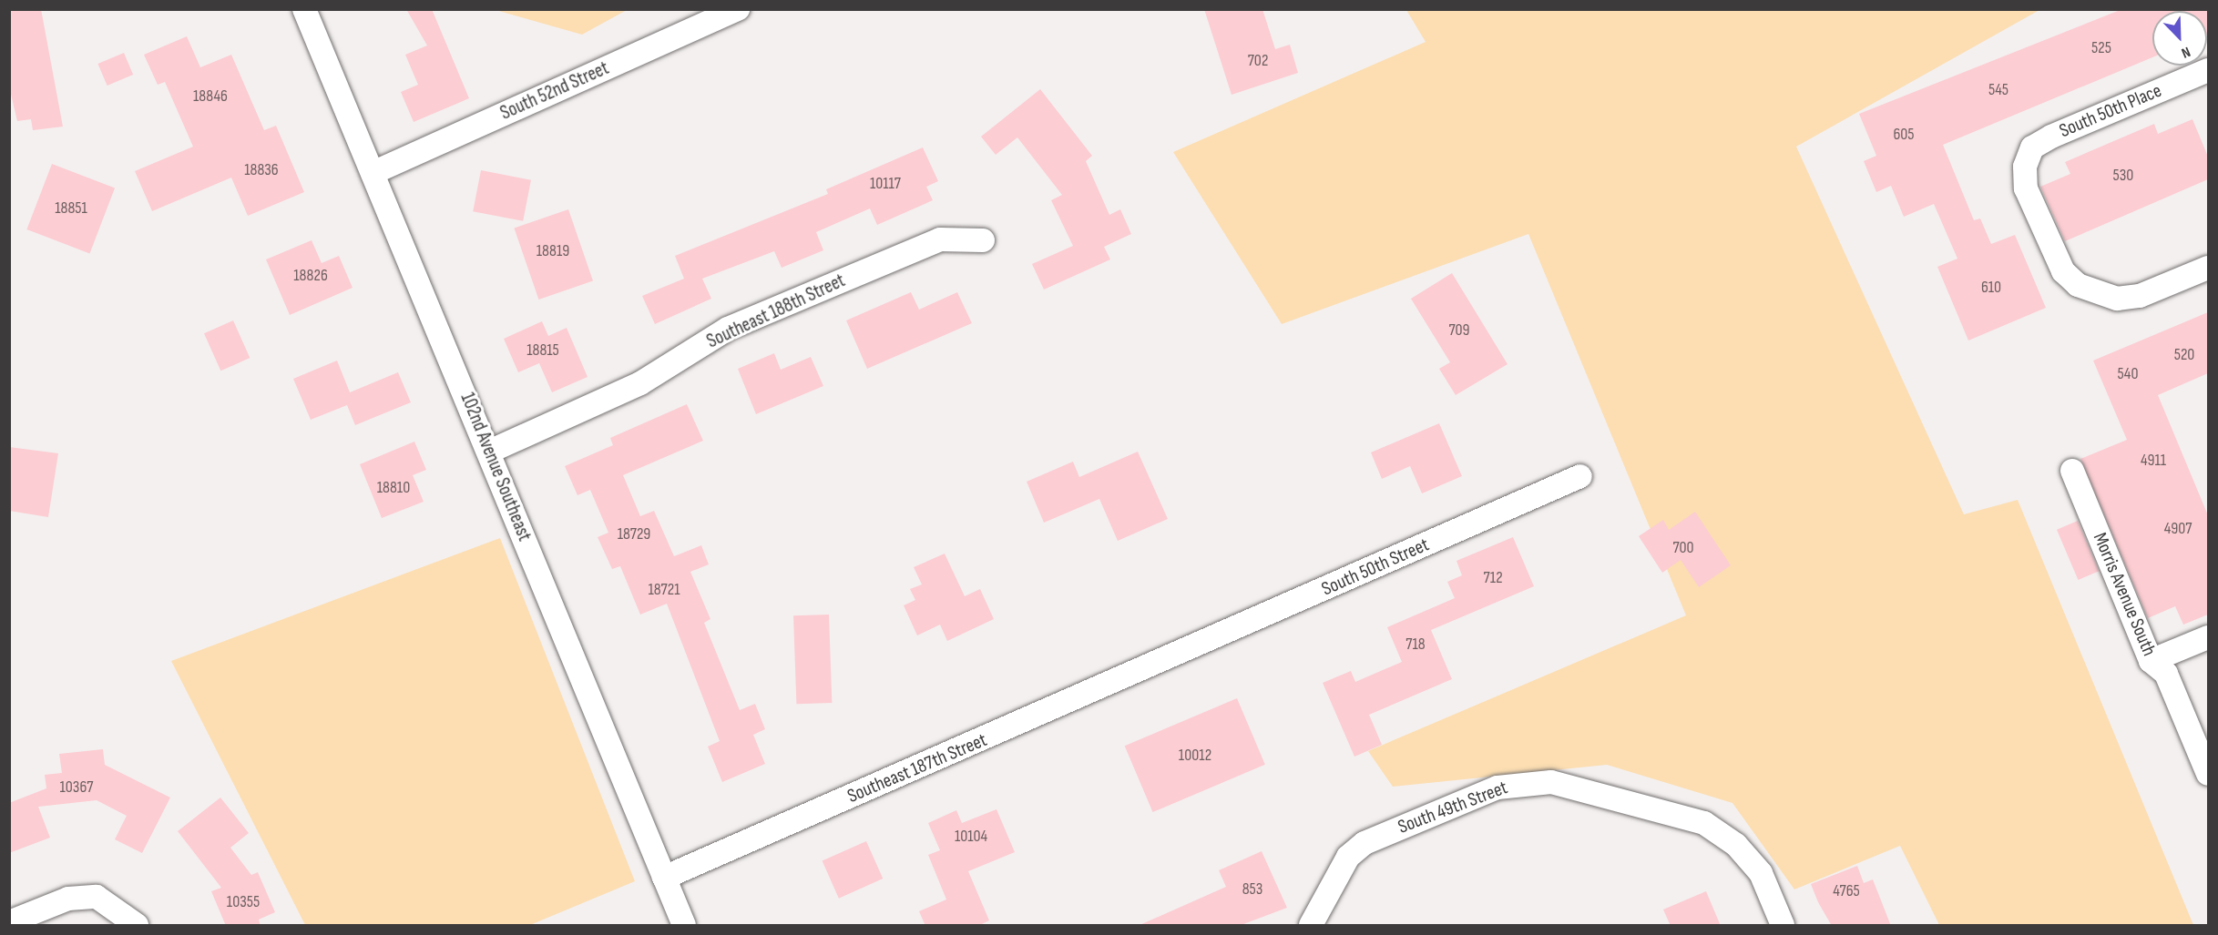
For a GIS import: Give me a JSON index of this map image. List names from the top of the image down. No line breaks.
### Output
{"streets":{"street":["South 52nd Street","South 50th Place","Southeast 188th Street","102nd Avenue Southeast","South 50th Street","Morris Avenue South","Southeast 187th Street","South 49th Street"]},"crossings":[["South 52nd Street","102nd Avenue Southeast"],["Southeast 188th Street","102nd Avenue Southeast"],["102nd Avenue Southeast","Southeast 187th Street"],["South 50th Street","Southeast 187th Street"]],"house_numbers":["525","702","545","18846","605","18836","530","10117","18851","18819","18826","610","709","18815","520","540","4911","18810","4907","18729","700","712","18721","718","10012","10367","10104","853","4765","10355"],"north":"bottom right"}
